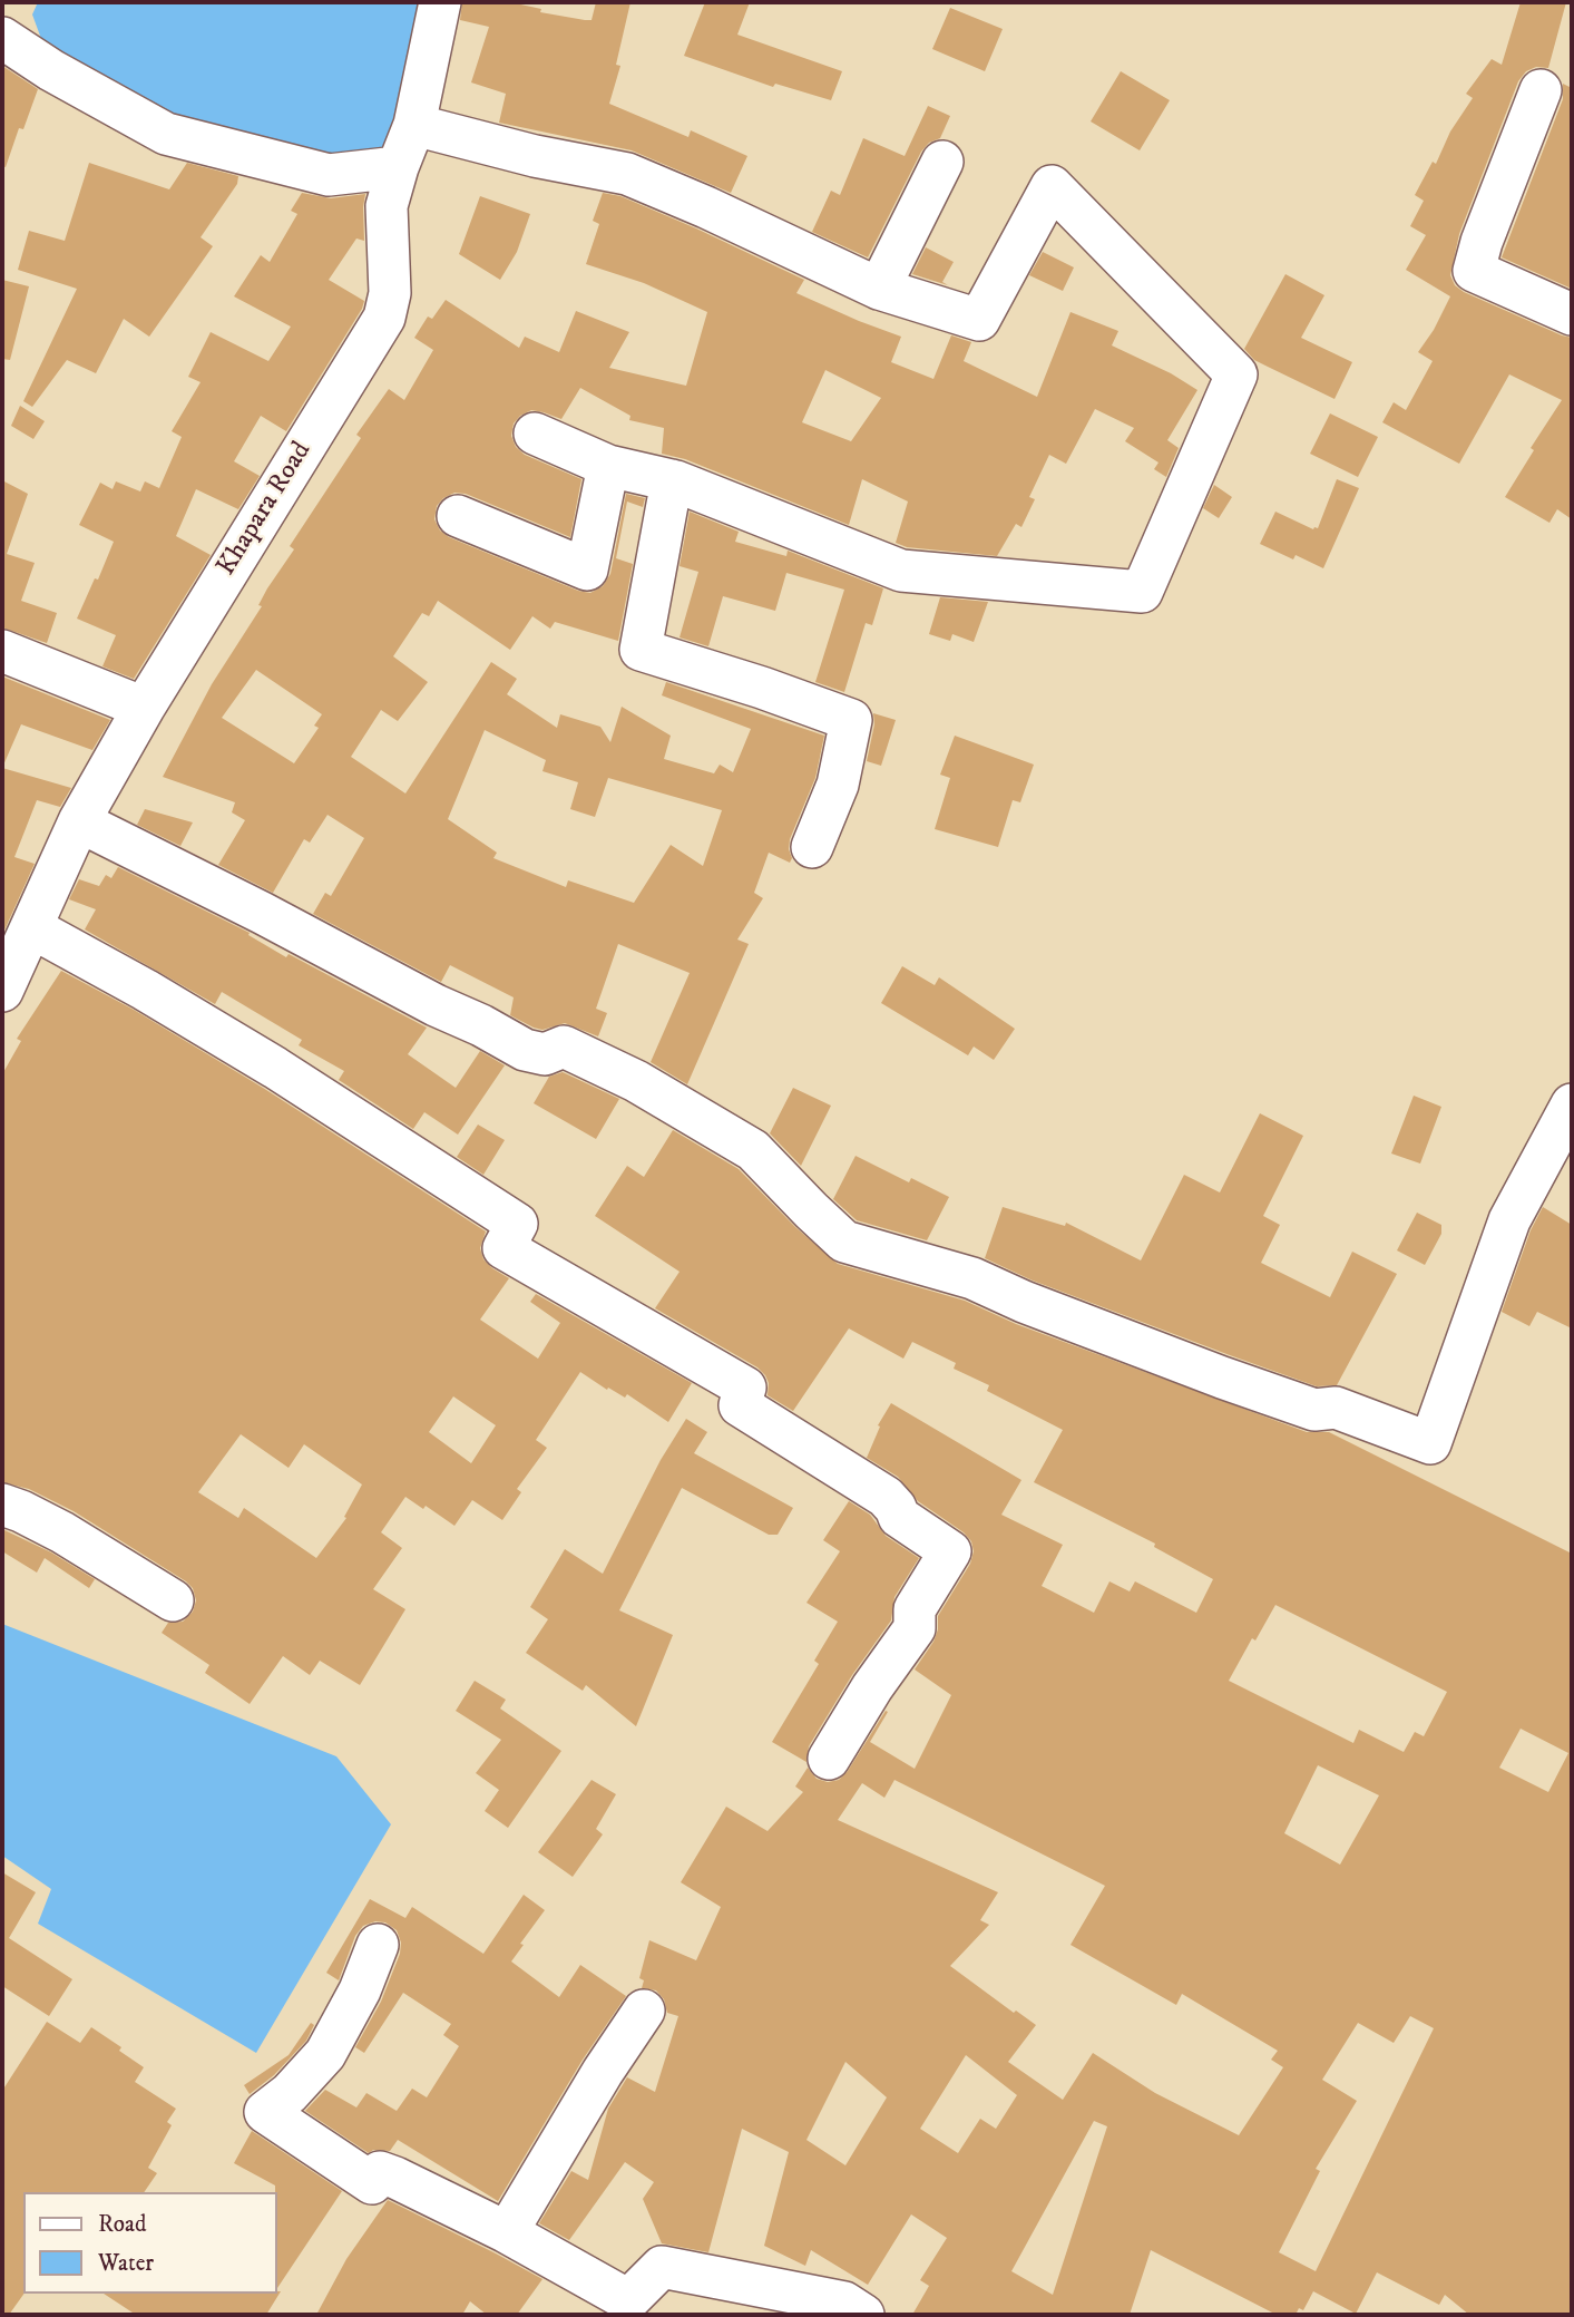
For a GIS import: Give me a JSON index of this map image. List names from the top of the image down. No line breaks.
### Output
{"streets":{"street":["Khapara Road"]},"legend":["Road","Water"]}
